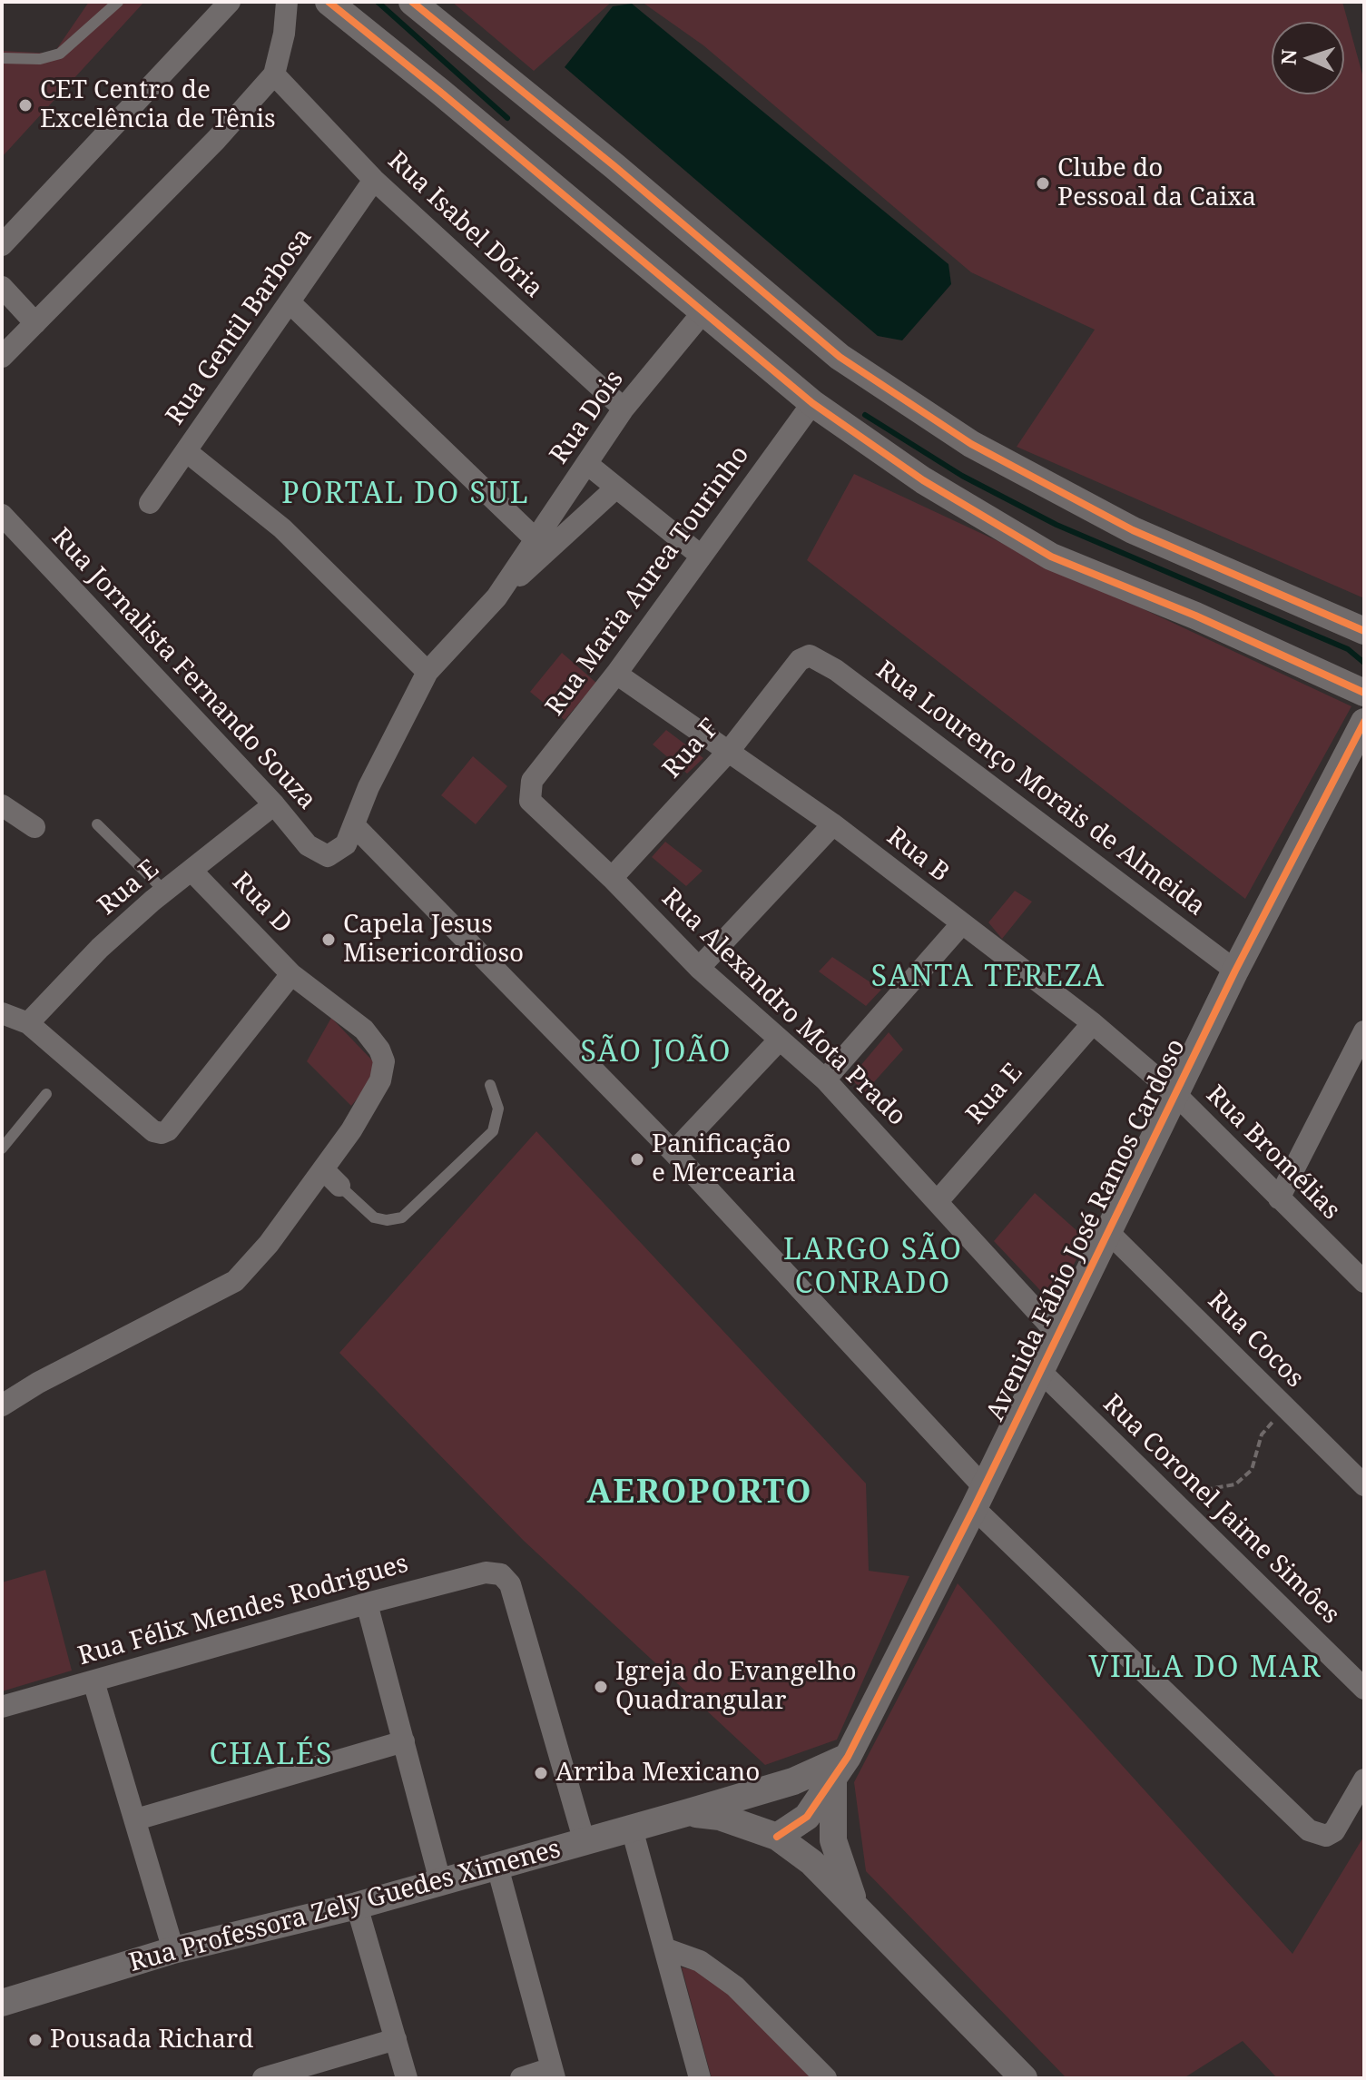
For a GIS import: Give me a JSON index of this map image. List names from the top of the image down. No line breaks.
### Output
{"streets":{"street":["Rua Isabel Dória","Rua Gentil Barbosa","Rua Dois","Rua Maria Aurea Tourinho","Rua Jornalista Fernando Souza","Rua F","Rua Lourenço Morais de Almeida","Rua B","Rua E","Rua D","Rua Alexandro Mota Prado","Rua Bromélias","Avenida Fábio José Ramos Cardoso","Rua Cocos","Rua Coronel Jaime Simôes","Rua Félix Mendes Rodrigues","Rua Professora Zely Guedes Ximenes"]},"crossings":[["Rua Isabel Dória","Rua Gentil Barbosa"],["Rua Isabel Dória","Rua Dois"],["Rua Dois","Rua Jornalista Fernando Souza"],["Rua Maria Aurea Tourinho","Rua B"],["Rua Maria Aurea Tourinho","Rua Alexandro Mota Prado"],["Rua Jornalista Fernando Souza","Rua E"],["Rua F","Rua Lourenço Morais de Almeida"],["Rua F","Rua B"],["Rua F","Rua Alexandro Mota Prado"],["Rua Lourenço Morais de Almeida","Avenida Fábio José Ramos Cardoso"],["Rua B","Rua E"],["Rua B","Rua Bromélias"],["Rua B","Avenida Fábio José Ramos Cardoso"],["Rua E","Rua D"],["Rua E","Rua Alexandro Mota Prado"],["Rua Alexandro Mota Prado","Avenida Fábio José Ramos Cardoso"],["Rua Bromélias","Avenida Fábio José Ramos Cardoso"],["Avenida Fábio José Ramos Cardoso","Rua Cocos"],["Avenida Fábio José Ramos Cardoso","Rua Coronel Jaime Simôes"],["Avenida Fábio José Ramos Cardoso","Rua Professora Zely Guedes Ximenes"],["Rua Félix Mendes Rodrigues","Rua Professora Zely Guedes Ximenes"]],"districts":["PORTAL DO SUL","SANTA TEREZA","SÃO JOÃO","LARGO SÃO CONRADO","AEROPORTO","VILLA DO MAR","CHALÉS"],"places":["CET Centro de Excelência de Tênis","Clube do Pessoal da Caixa","Capela Jesus Misericordioso","Panificação e Mercearia","Igreja do Evangelho Quadrangular","Arriba Mexicano","Pousada Richard"],"north":"left"}
